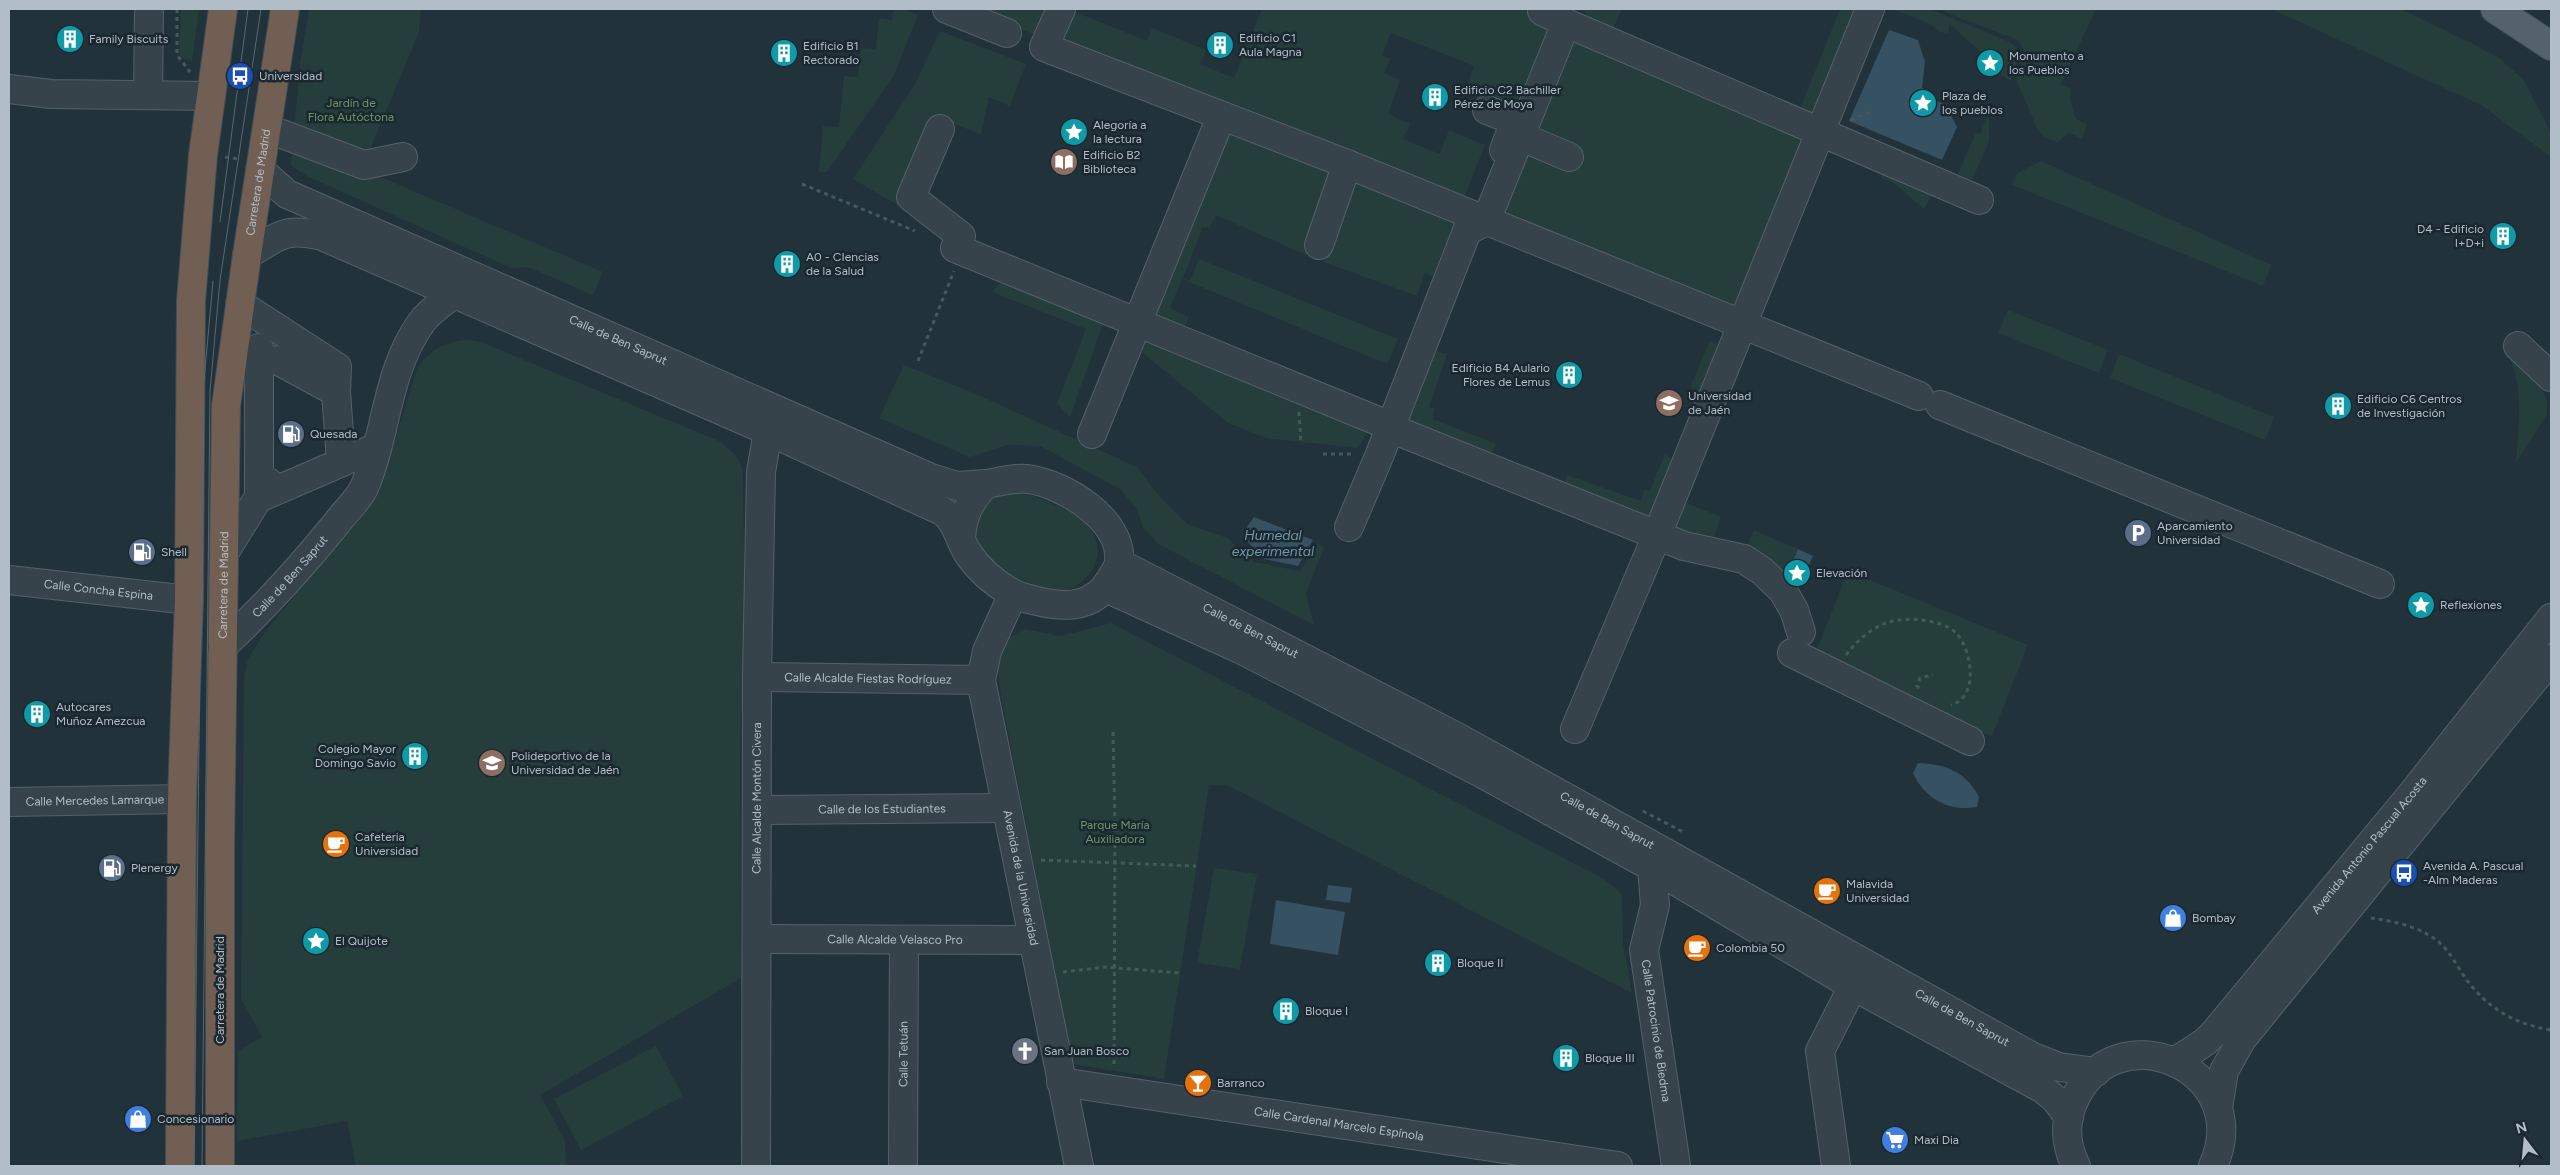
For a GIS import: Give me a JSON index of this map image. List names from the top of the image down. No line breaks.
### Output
{"streets":{"highway":["Carretera de Madrid"],"street":["Calle de Ben Saprut","Calle Concha Espina","Calle Alcalde Fiestas Rodríguez","Calle Alcalde Montón Civera","Calle Mercedes Lamarque","Calle de los Estudiantes","Avenida Antonio Pascual Acosta","Avenida de la Universidad","Calle Alcalde Velasco Pro","Calle Patrocinio de Biedma","Calle Tetuán","Calle Cardenal Marcelo Espínola"]},"crossings":[["Carretera de Madrid","Calle de Ben Saprut"],["Calle de Ben Saprut","Calle Alcalde Montón Civera"],["Calle de Ben Saprut","Avenida de la Universidad"],["Calle de Ben Saprut","Calle Patrocinio de Biedma"],["Calle Alcalde Fiestas Rodríguez","Calle Alcalde Montón Civera"],["Calle Alcalde Fiestas Rodríguez","Avenida de la Universidad"],["Calle Alcalde Montón Civera","Calle de los Estudiantes"],["Calle Alcalde Montón Civera","Calle Alcalde Velasco Pro"],["Calle de los Estudiantes","Avenida de la Universidad"],["Avenida de la Universidad","Calle Alcalde Velasco Pro"],["Avenida de la Universidad","Calle Cardenal Marcelo Espínola"],["Calle Alcalde Velasco Pro","Calle Tetuán"]],"water":["Humedal experimental"],"parks":["Jardín de Flora Autóctona","Parque María Auxiliadora"],"places":{"building":["Family Biscuits","Edificio C1 Aula Magna","Edificio B1 Rectorado","Edificio C2 Bachiller Pérez de Moya","D4 - Edificio I+D+i","A0 - CIencias de la Salud","Edificio B4 Aulario Flores de Lemus","Edificio C6 Centros de Investigación","Autocares Muñoz Amezcua","Colegio Mayor Domingo Savio","Bloque II","Bloque I","Bloque III"],"place":["Monumento a los Pueblos","Plaza de los pueblos","Alegoría a la lectura","Elevación","Reflexiones","El Quijote"],"bus stop":["Universidad","Avenida A. Pascual -Alm Maderas"],"library":["Edificio B2 Biblioteca"],"school or university":["Universidad de Jaén","Polideportivo de la Universidad de Jaén"],"fuel station":["Quesada","Shell","Plenergy"],"parking":["Aparcamiento Universidad"],"cafe":["Cafeteria Universidad","Malavida Universidad","Colombia 50"],"shop":["Bombay","Concesionario"],"church":["San Juan Bosco"],"bar":["Barranco"],"supermarket":["Maxi Dia"]},"north":"top"}
